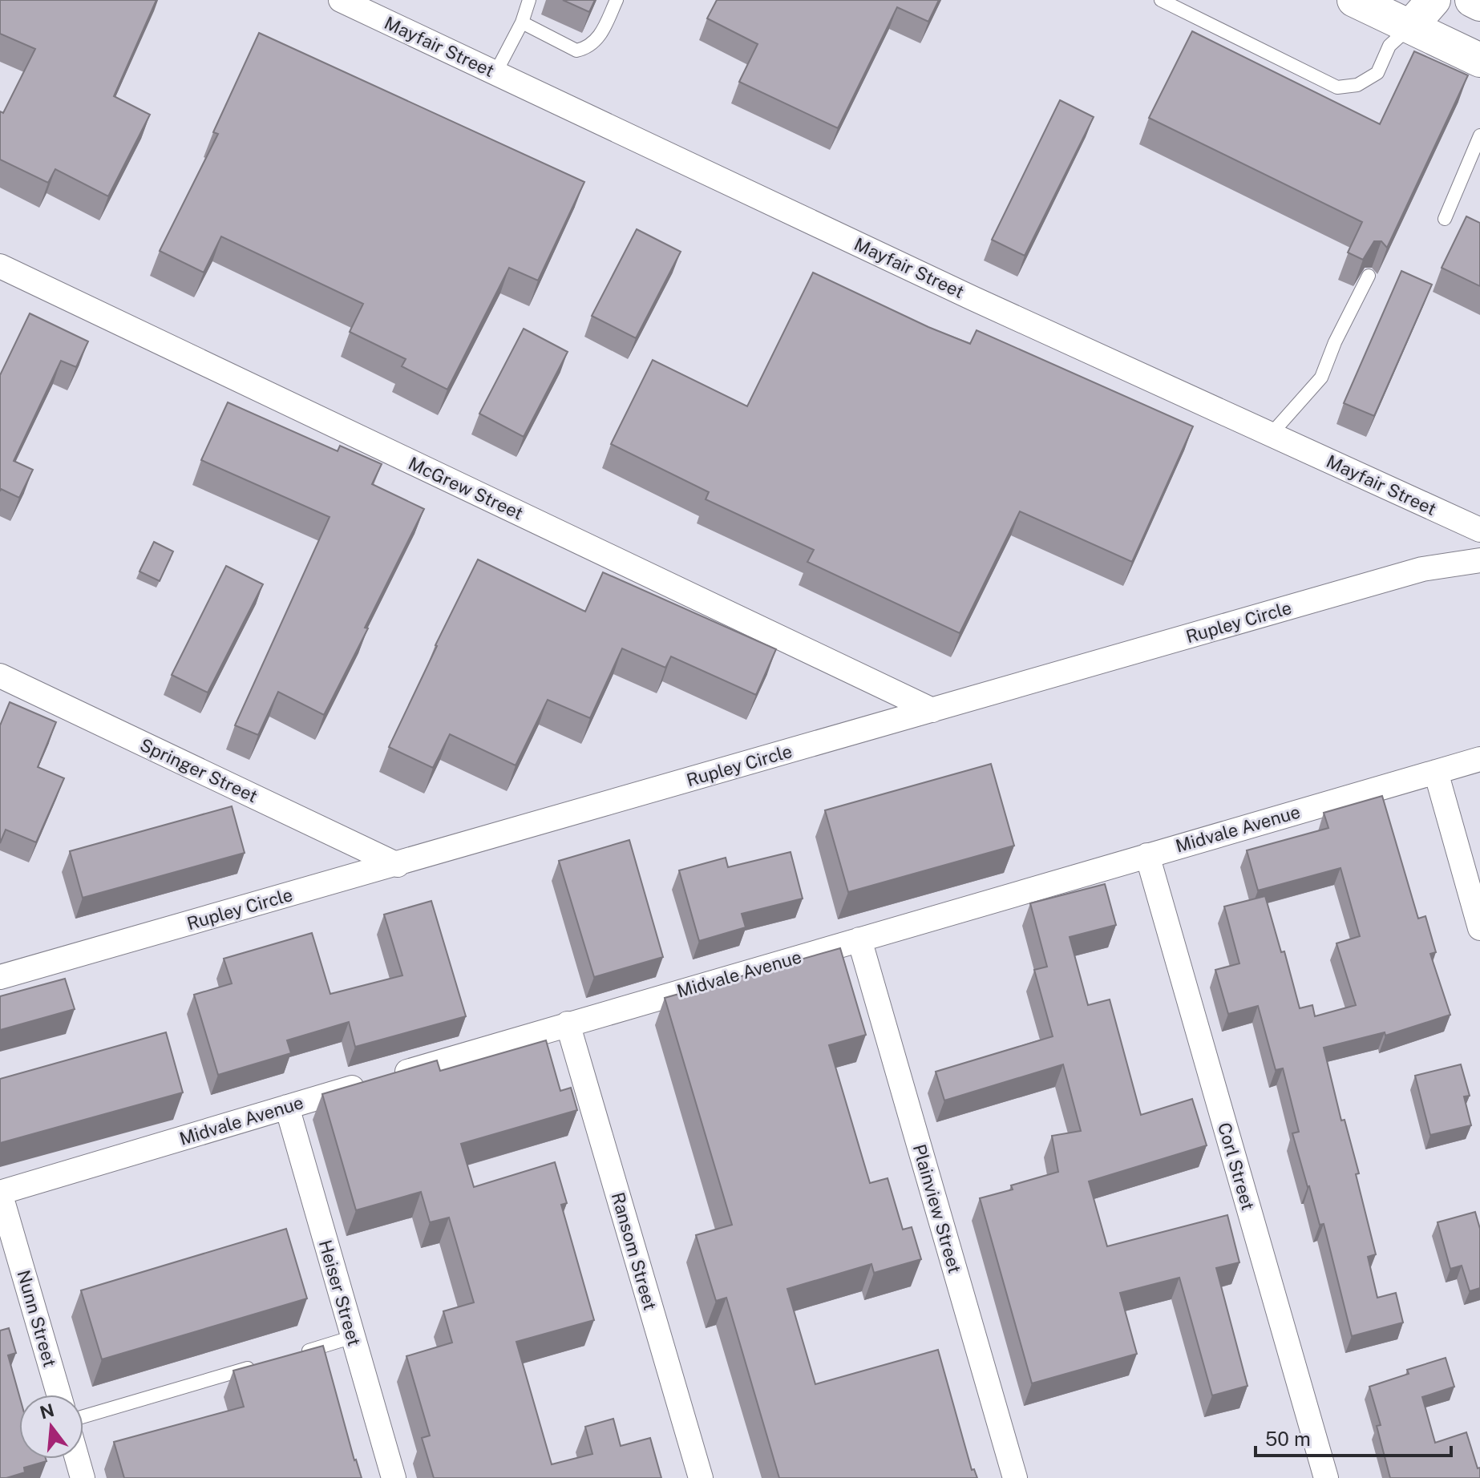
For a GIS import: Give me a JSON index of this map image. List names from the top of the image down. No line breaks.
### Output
{"streets":{"street":["Mayfair Street","McGrew Street","Rupley Circle","Springer Street","Midvale Avenue","Corl Street","Plainview Street","Ransom Street","Heiser Street","Nunn Street"]},"crossings":[["McGrew Street","Rupley Circle"],["Rupley Circle","Springer Street"],["Midvale Avenue","Corl Street"],["Midvale Avenue","Plainview Street"],["Midvale Avenue","Ransom Street"],["Midvale Avenue","Heiser Street"],["Midvale Avenue","Nunn Street"]],"scale_bar":"50 m","north":"top"}
